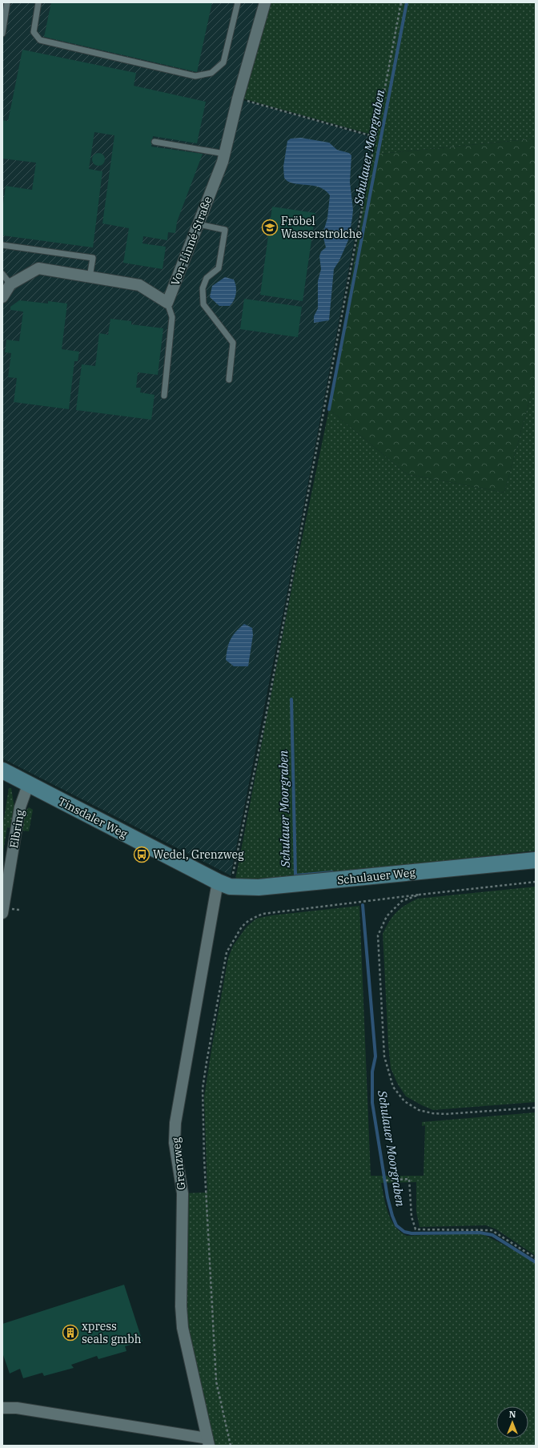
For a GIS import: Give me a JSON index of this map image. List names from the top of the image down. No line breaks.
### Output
{"streets":{"street":["Von-Linné-Straße","Tinsdaler Weg","Elbring","Schulauer Weg","Grenzweg"]},"crossings":[["Tinsdaler Weg","Elbring"],["Tinsdaler Weg","Schulauer Weg"],["Tinsdaler Weg","Grenzweg"],["Schulauer Weg","Grenzweg"]],"water":["Schulauer Moorgraben"],"places":{"school or university":["Fröbel Wasserstrolche"],"bus stop":["Wedel, Grenzweg"],"building":["xpress seals gmbh"]},"north":"top"}
